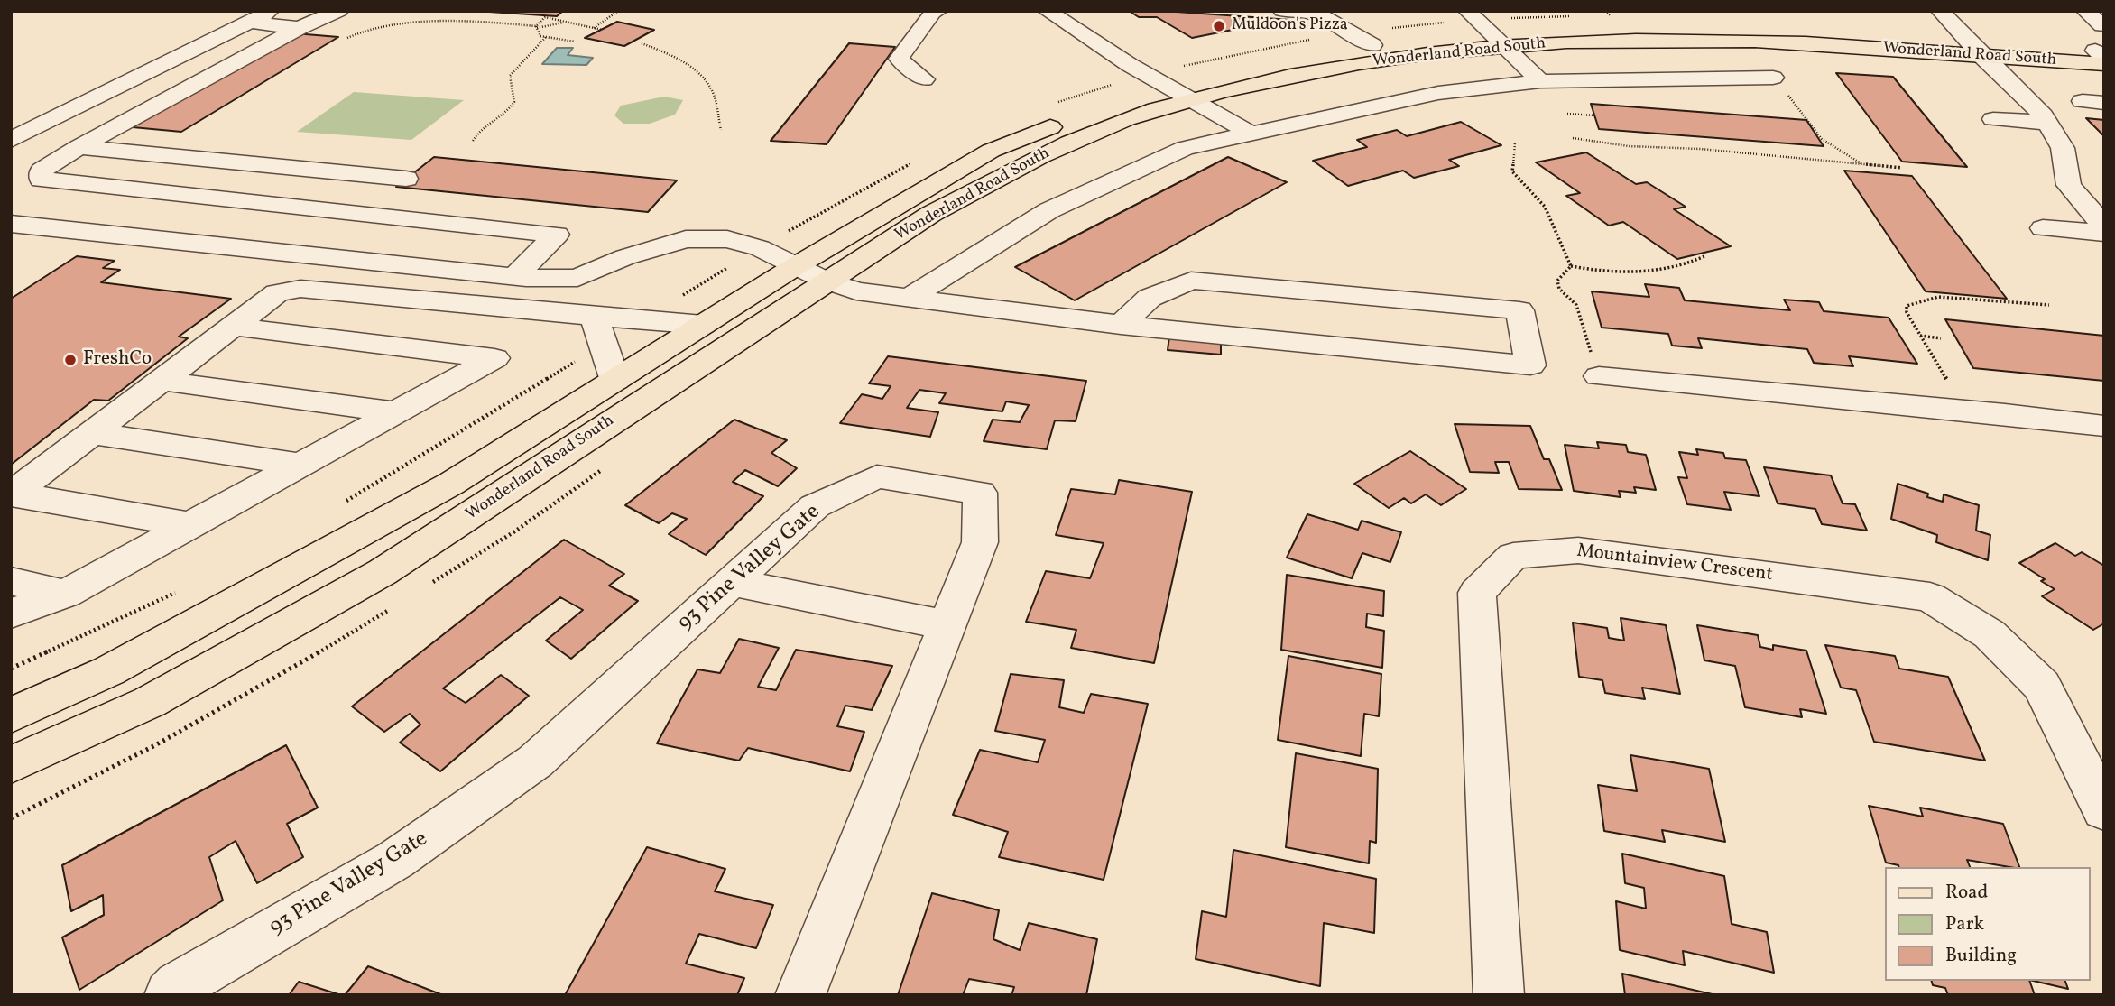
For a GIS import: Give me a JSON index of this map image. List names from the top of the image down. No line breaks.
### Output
{"streets":{"main road":["Wonderland Road South"],"street":["Mountainview Crescent","93 Pine Valley Gate"]},"places":["Muldoon's Pizza","FreshCo"],"legend":["Road","Park","Building"]}
